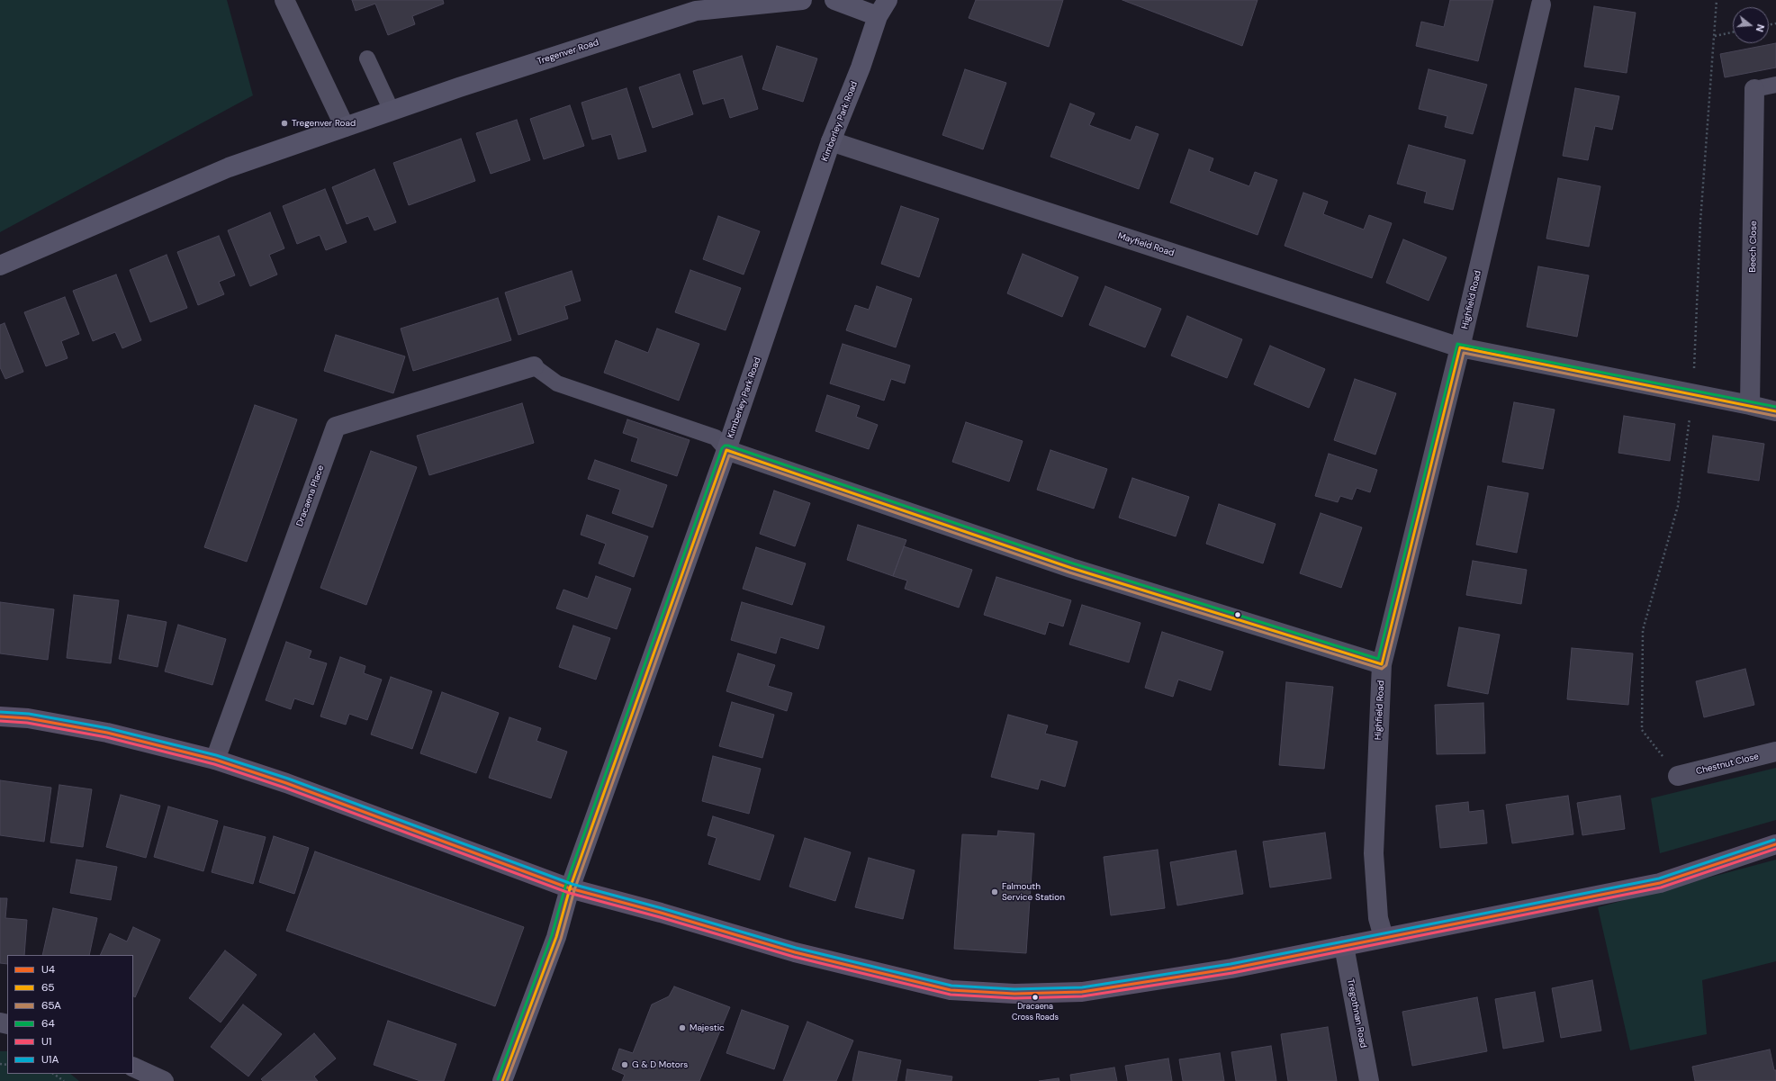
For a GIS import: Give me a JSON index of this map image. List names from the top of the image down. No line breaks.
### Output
{"streets":{"street":["Tregenver Road","Kimberley Park Road","Mayfield Road","Beech Close","Highfield Road","Dracaena Place","Chestnut Close","Tregothnan Road"]},"crossings":[["Kimberley Park Road","Mayfield Road"],["Mayfield Road","Beech Close"],["Mayfield Road","Highfield Road"]],"places":["Tregenver Road","Falmouth Service Station","Dracaena Cross Roads","Majestic","G & D Motors"],"lines":["transit line 64","transit line 65","transit line 65A","transit line U1A","transit line U4","transit line U1"],"legend":["U4","65","65A","64","U1","U1A"],"north":"right"}
